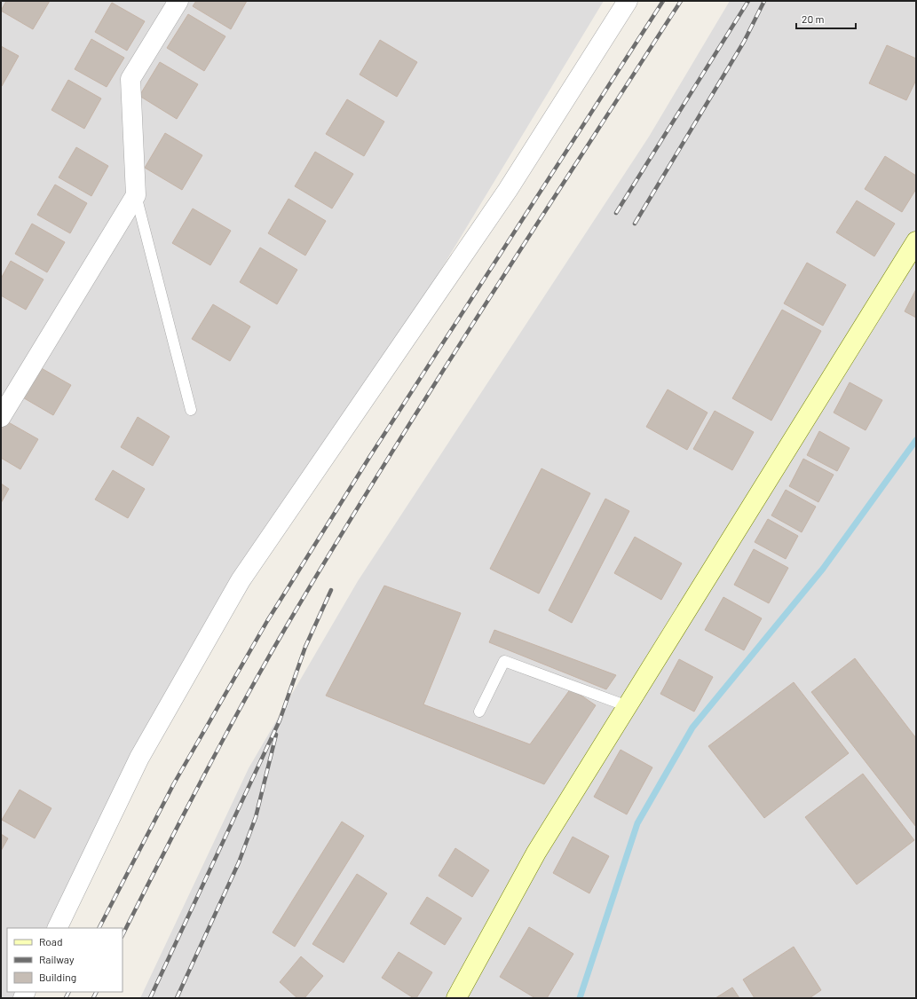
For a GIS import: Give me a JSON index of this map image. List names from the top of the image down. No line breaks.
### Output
{"legend":["Road","Railway","Building"],"scale_bar":"20 m"}
